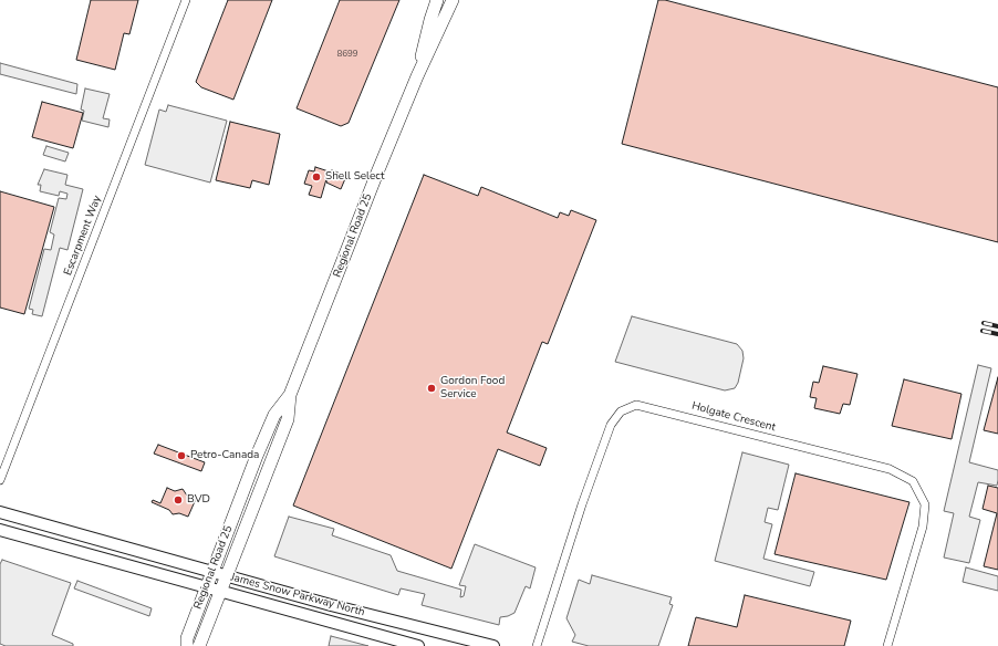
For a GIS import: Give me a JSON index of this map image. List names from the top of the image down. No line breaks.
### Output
{"streets":{"main road":["Regional Road 25","James Snow Parkway North"],"street":["Escarpment Way","Holgate Crescent"]},"crossings":[["Regional Road 25","James Snow Parkway North"]],"places":["Shell Select","Gordon Food Service","Petro-Canada","BVD"],"house_numbers":["8699"]}
